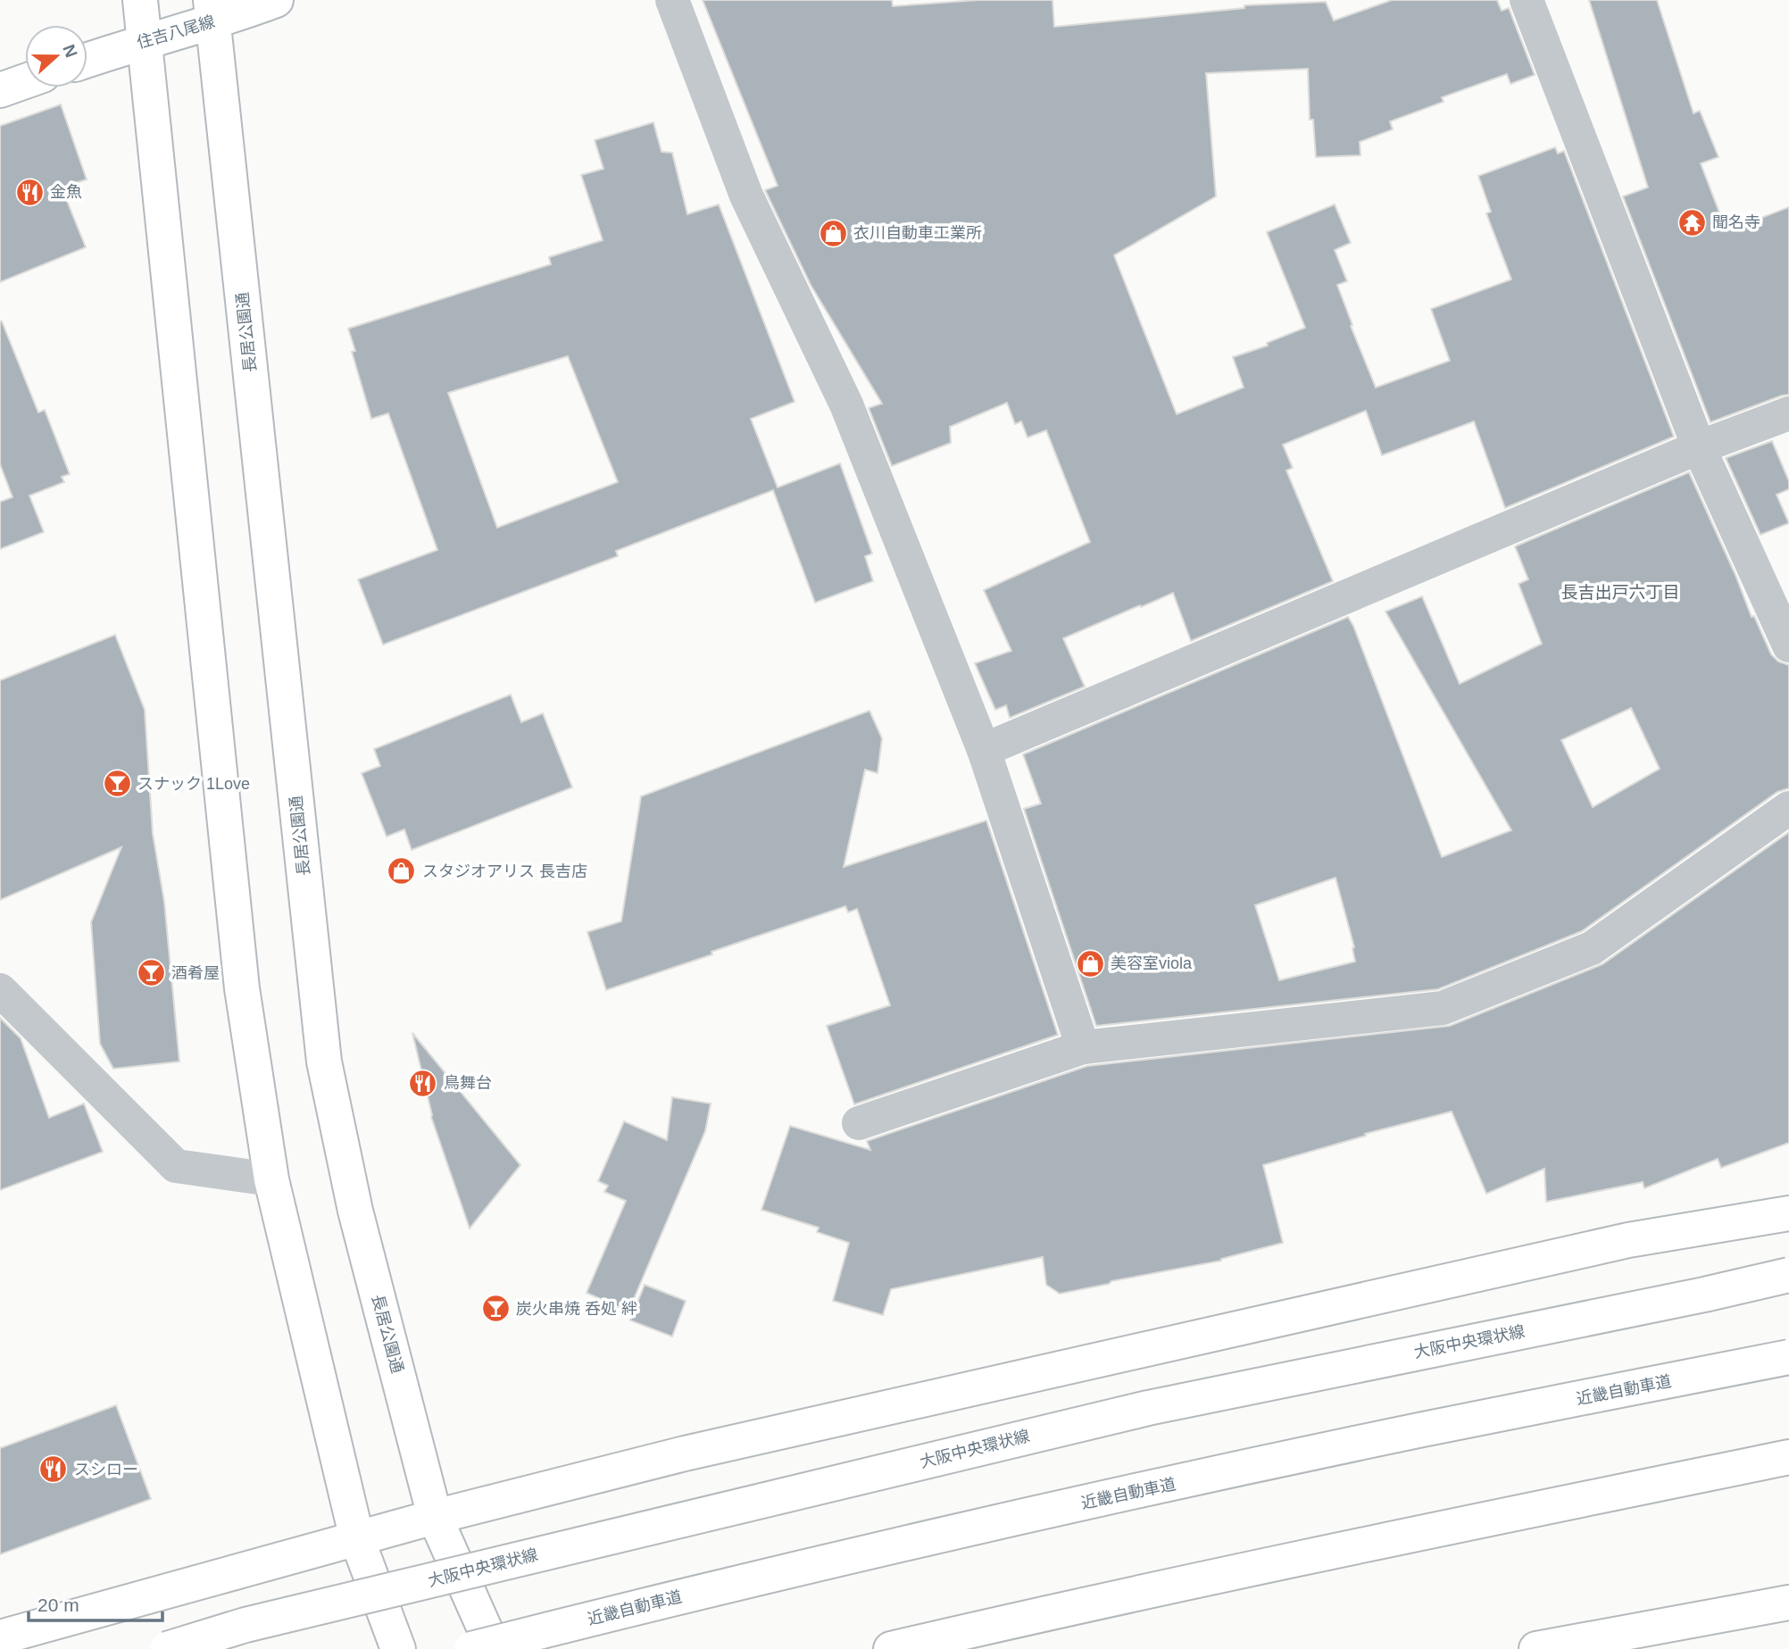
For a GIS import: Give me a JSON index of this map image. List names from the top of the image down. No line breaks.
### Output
{"streets":{"main road":["住吉八尾線","長居公園通","大阪中央環状線","近畿自動車道"]},"crossings":[["住吉八尾線","長居公園通"]],"districts":["長吉出戸六丁目"],"places":{"restaurant":["金魚","鳥舞台","スシロー"],"temple":["聞名寺"],"shop":["衣川自動車工業所","スタジオアリス 長吉店","美容室viola"],"bar":["スナック 1Love","酒肴屋","炭火串焼 呑処 絆"]},"scale_bar":"20 m","north":"right"}
